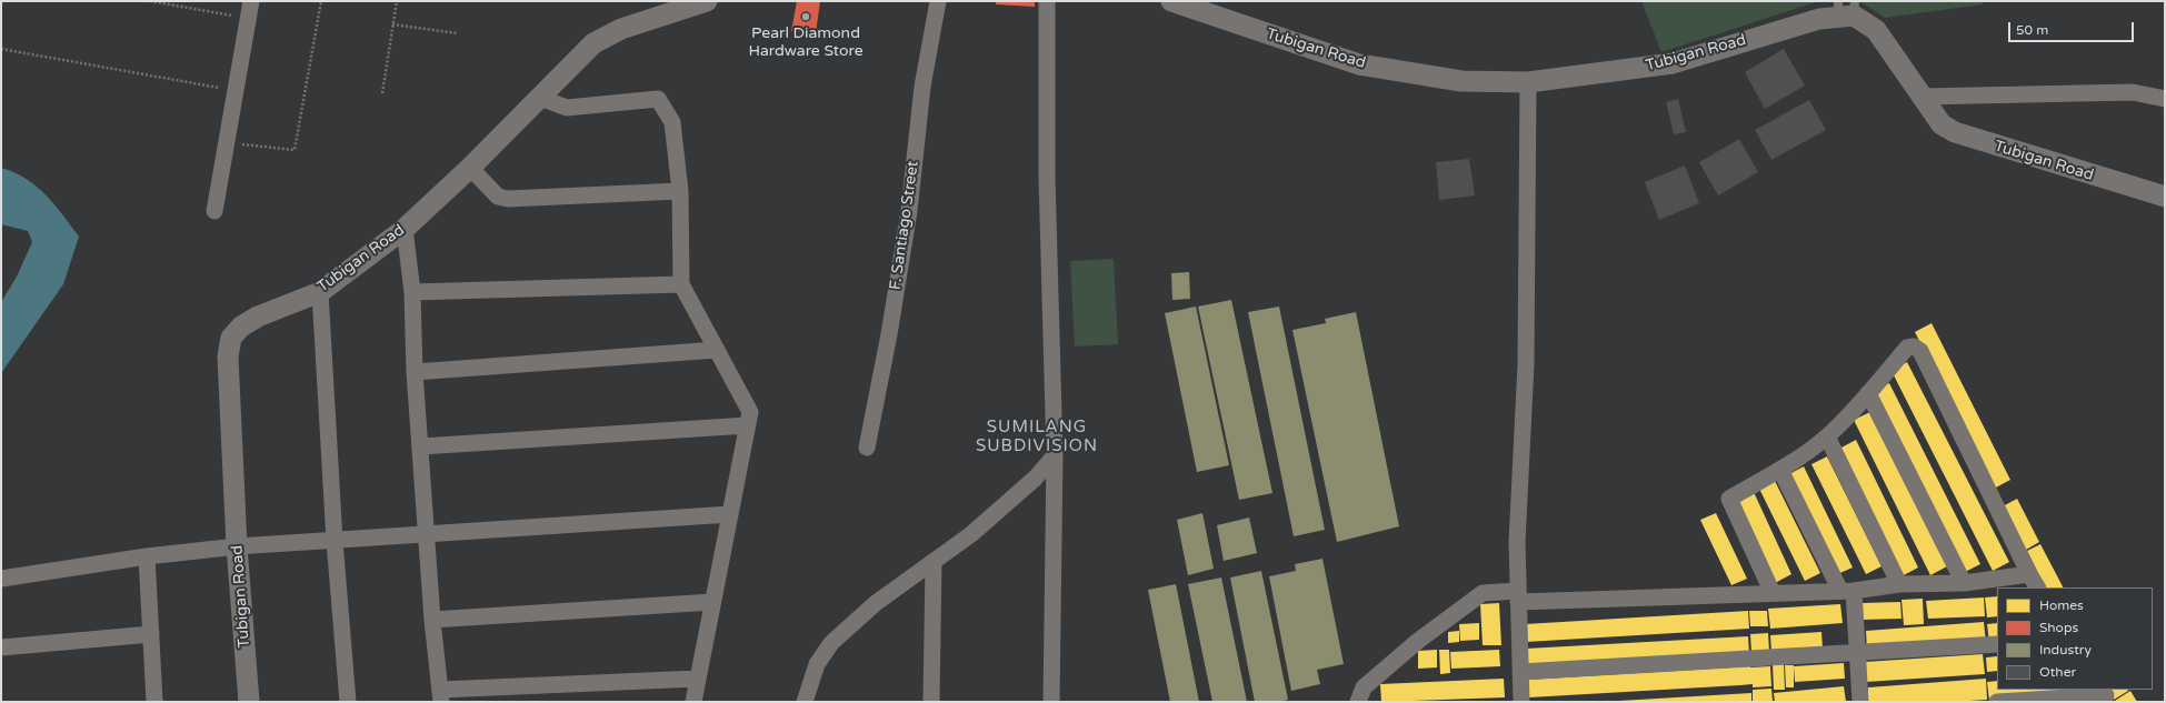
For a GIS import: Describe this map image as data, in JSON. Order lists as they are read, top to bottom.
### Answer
{
  "streets": {
    "street": ["Tubigan Road", "F. Santiago Street"]
  },
  "districts": ["SUMILANG SUBDIVISION"],
  "places": ["Pearl Diamond Hardware Store"],
  "legend": [
    "Homes",
    "Shops",
    "Industry",
    "Other"
  ],
  "scale_bar": "50 m"
}
